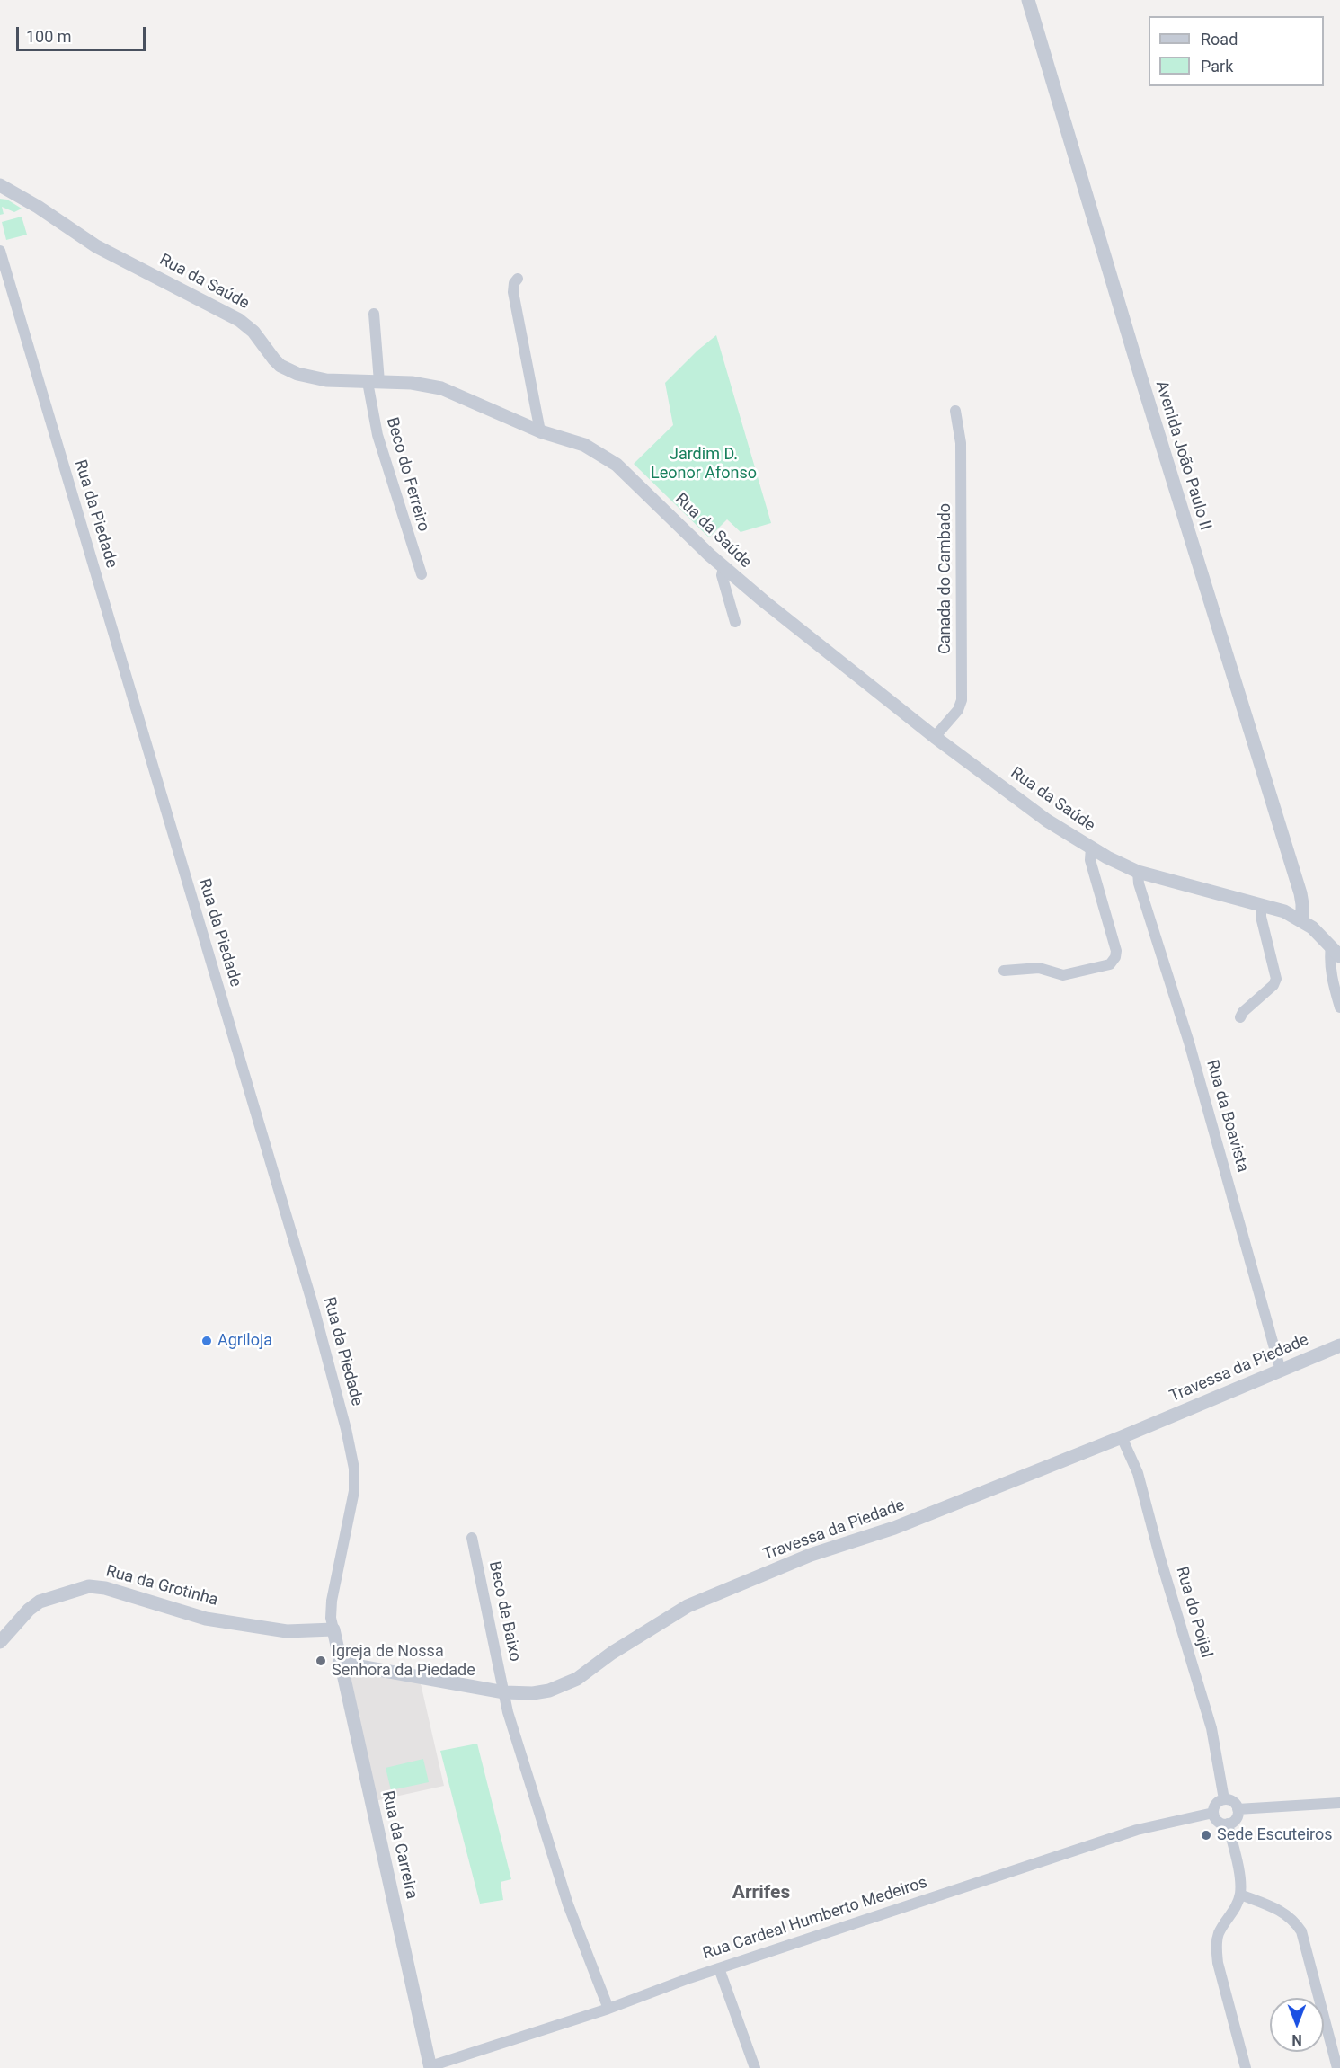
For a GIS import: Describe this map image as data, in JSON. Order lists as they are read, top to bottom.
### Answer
{
  "streets": {
    "street": [
      "Rua da Saúde",
      "Avenida João Paulo II",
      "Beco do Ferreiro",
      "Rua da Piedade",
      "Canada do Cambado",
      "Rua da Boavista",
      "Travessa da Piedade",
      "Rua da Grotinha",
      "Beco de Baixo",
      "Rua do Poijal",
      "Rua da Carreira",
      "Rua Cardeal Humberto Medeiros"
    ]
  },
  "crossings": [
    ["Rua da Saúde", "Avenida João Paulo II"],
    ["Rua da Saúde", "Beco do Ferreiro"],
    ["Rua da Saúde", "Canada do Cambado"],
    ["Rua da Saúde", "Rua da Boavista"],
    ["Rua da Piedade", "Rua da Grotinha"],
    ["Rua da Piedade", "Rua da Carreira"],
    ["Rua da Boavista", "Travessa da Piedade"],
    ["Travessa da Piedade", "Beco de Baixo"],
    ["Travessa da Piedade", "Rua do Poijal"],
    ["Travessa da Piedade", "Rua da Carreira"],
    ["Rua da Grotinha", "Rua da Carreira"],
    ["Beco de Baixo", "Rua Cardeal Humberto Medeiros"],
    ["Rua do Poijal", "Rua Cardeal Humberto Medeiros"],
    ["Rua da Carreira", "Rua Cardeal Humberto Medeiros"]
  ],
  "districts": ["Arrifes"],
  "parks": ["Jardim D. Leonor Afonso"],
  "places": ["Agriloja", "Igreja de Nossa Senhora da Piedade", "Sede Escuteiros"],
  "legend": ["Road", "Park"],
  "scale_bar": "100 m",
  "north": "bottom"
}
